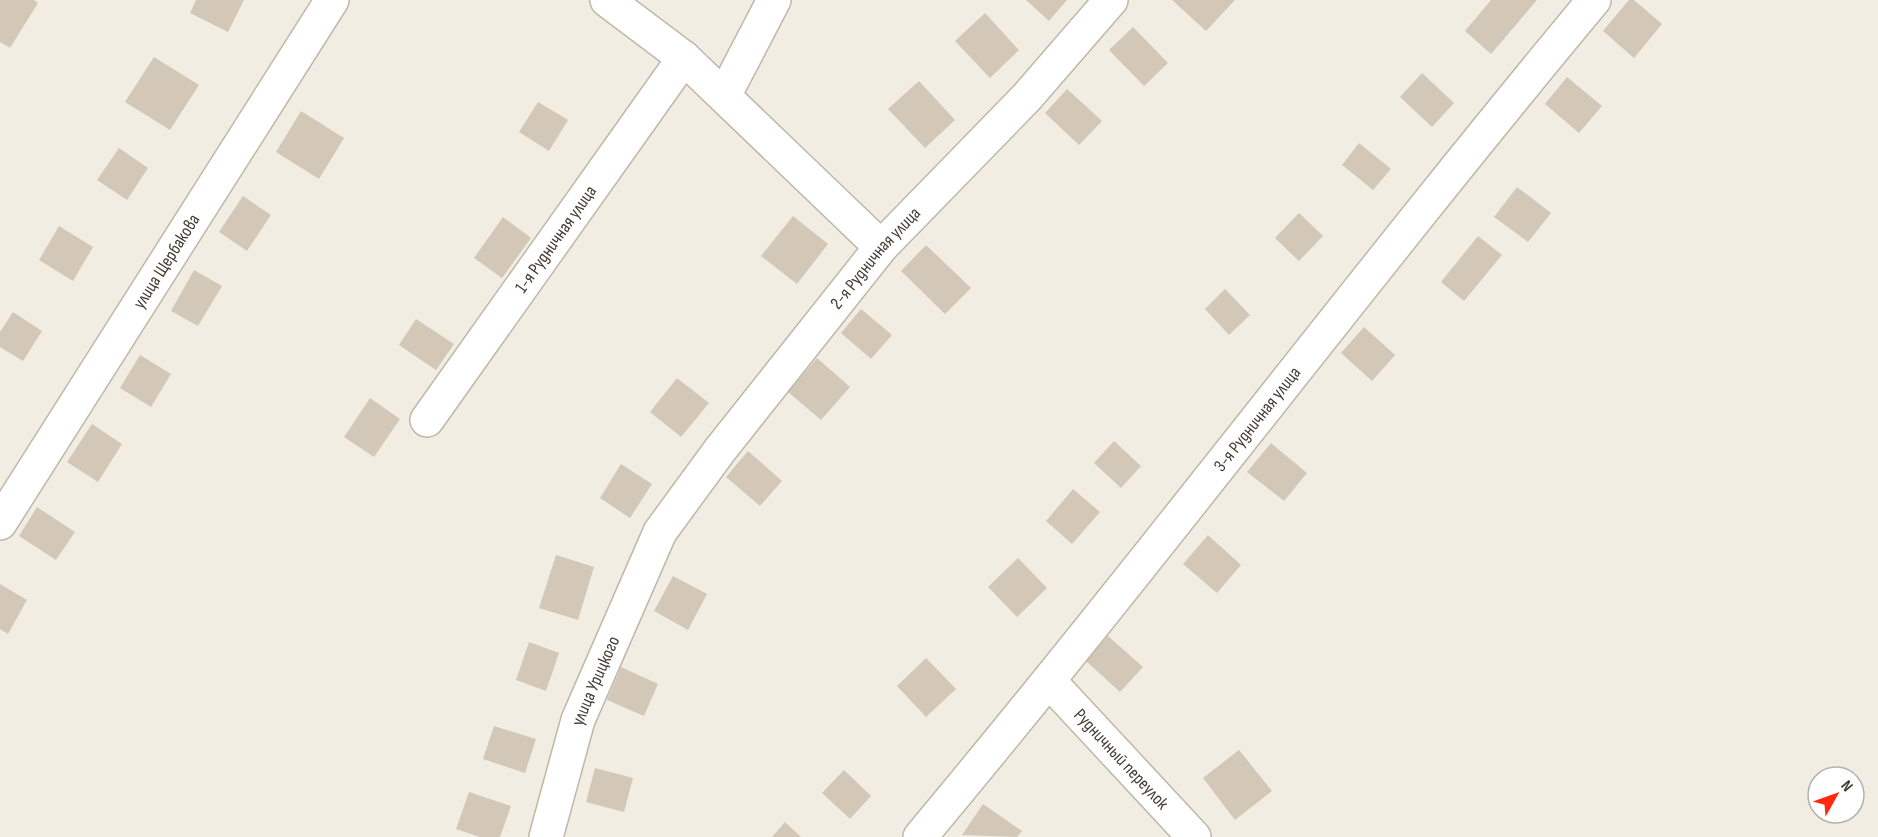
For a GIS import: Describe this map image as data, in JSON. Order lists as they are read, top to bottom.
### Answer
{
  "streets": {
    "street": [
      "1-я Рудничная улица",
      "2-я Рудничная улица",
      "улица Щербакова",
      "3-я Рудничная улица",
      "улица Урицкого",
      "Рудничный переулок"
    ]
  },
  "crossings": [
    ["2-я Рудничная улица", "улица Урицкого"],
    ["3-я Рудничная улица", "Рудничный переулок"]
  ],
  "north": "top right"
}
